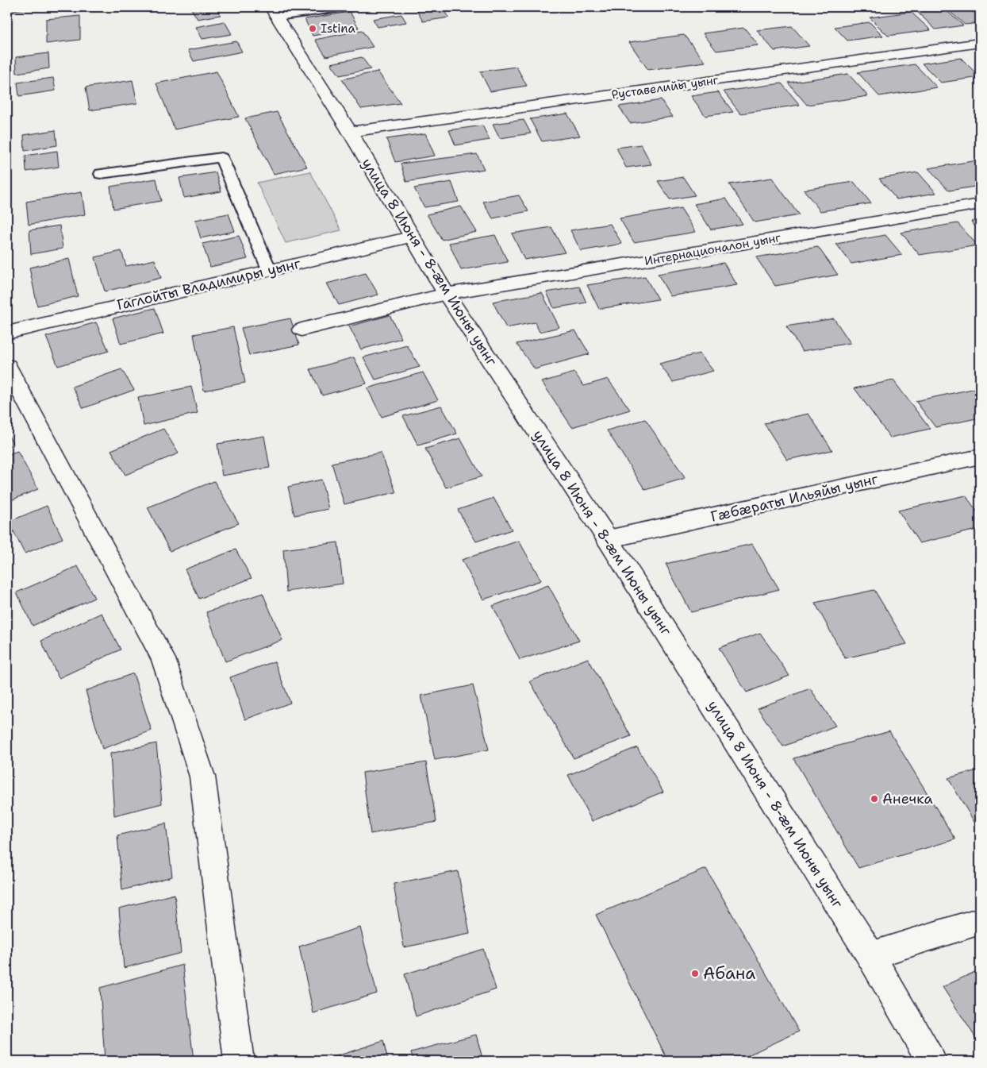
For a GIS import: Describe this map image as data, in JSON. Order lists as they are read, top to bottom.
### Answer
{
  "streets": {
    "main road": [
      "Руставелийы уынг",
      "Интернационалон уынг",
      "улица 8 Июня - 8-ӕм Июны уынг",
      "Гаглойты Владимиры уынг",
      "Гæбæраты Ильяйы уынг"
    ]
  },
  "crossings": [
    ["Руставелийы уынг", "улица 8 Июня - 8-ӕм Июны уынг"],
    ["Интернационалон уынг", "улица 8 Июня - 8-ӕм Июны уынг"],
    ["улица 8 Июня - 8-ӕм Июны уынг", "Гаглойты Владимиры уынг"],
    ["улица 8 Июня - 8-ӕм Июны уынг", "Гæбæраты Ильяйы уынг"]
  ],
  "places": ["Istina", "Анечка", "Абана"]
}
